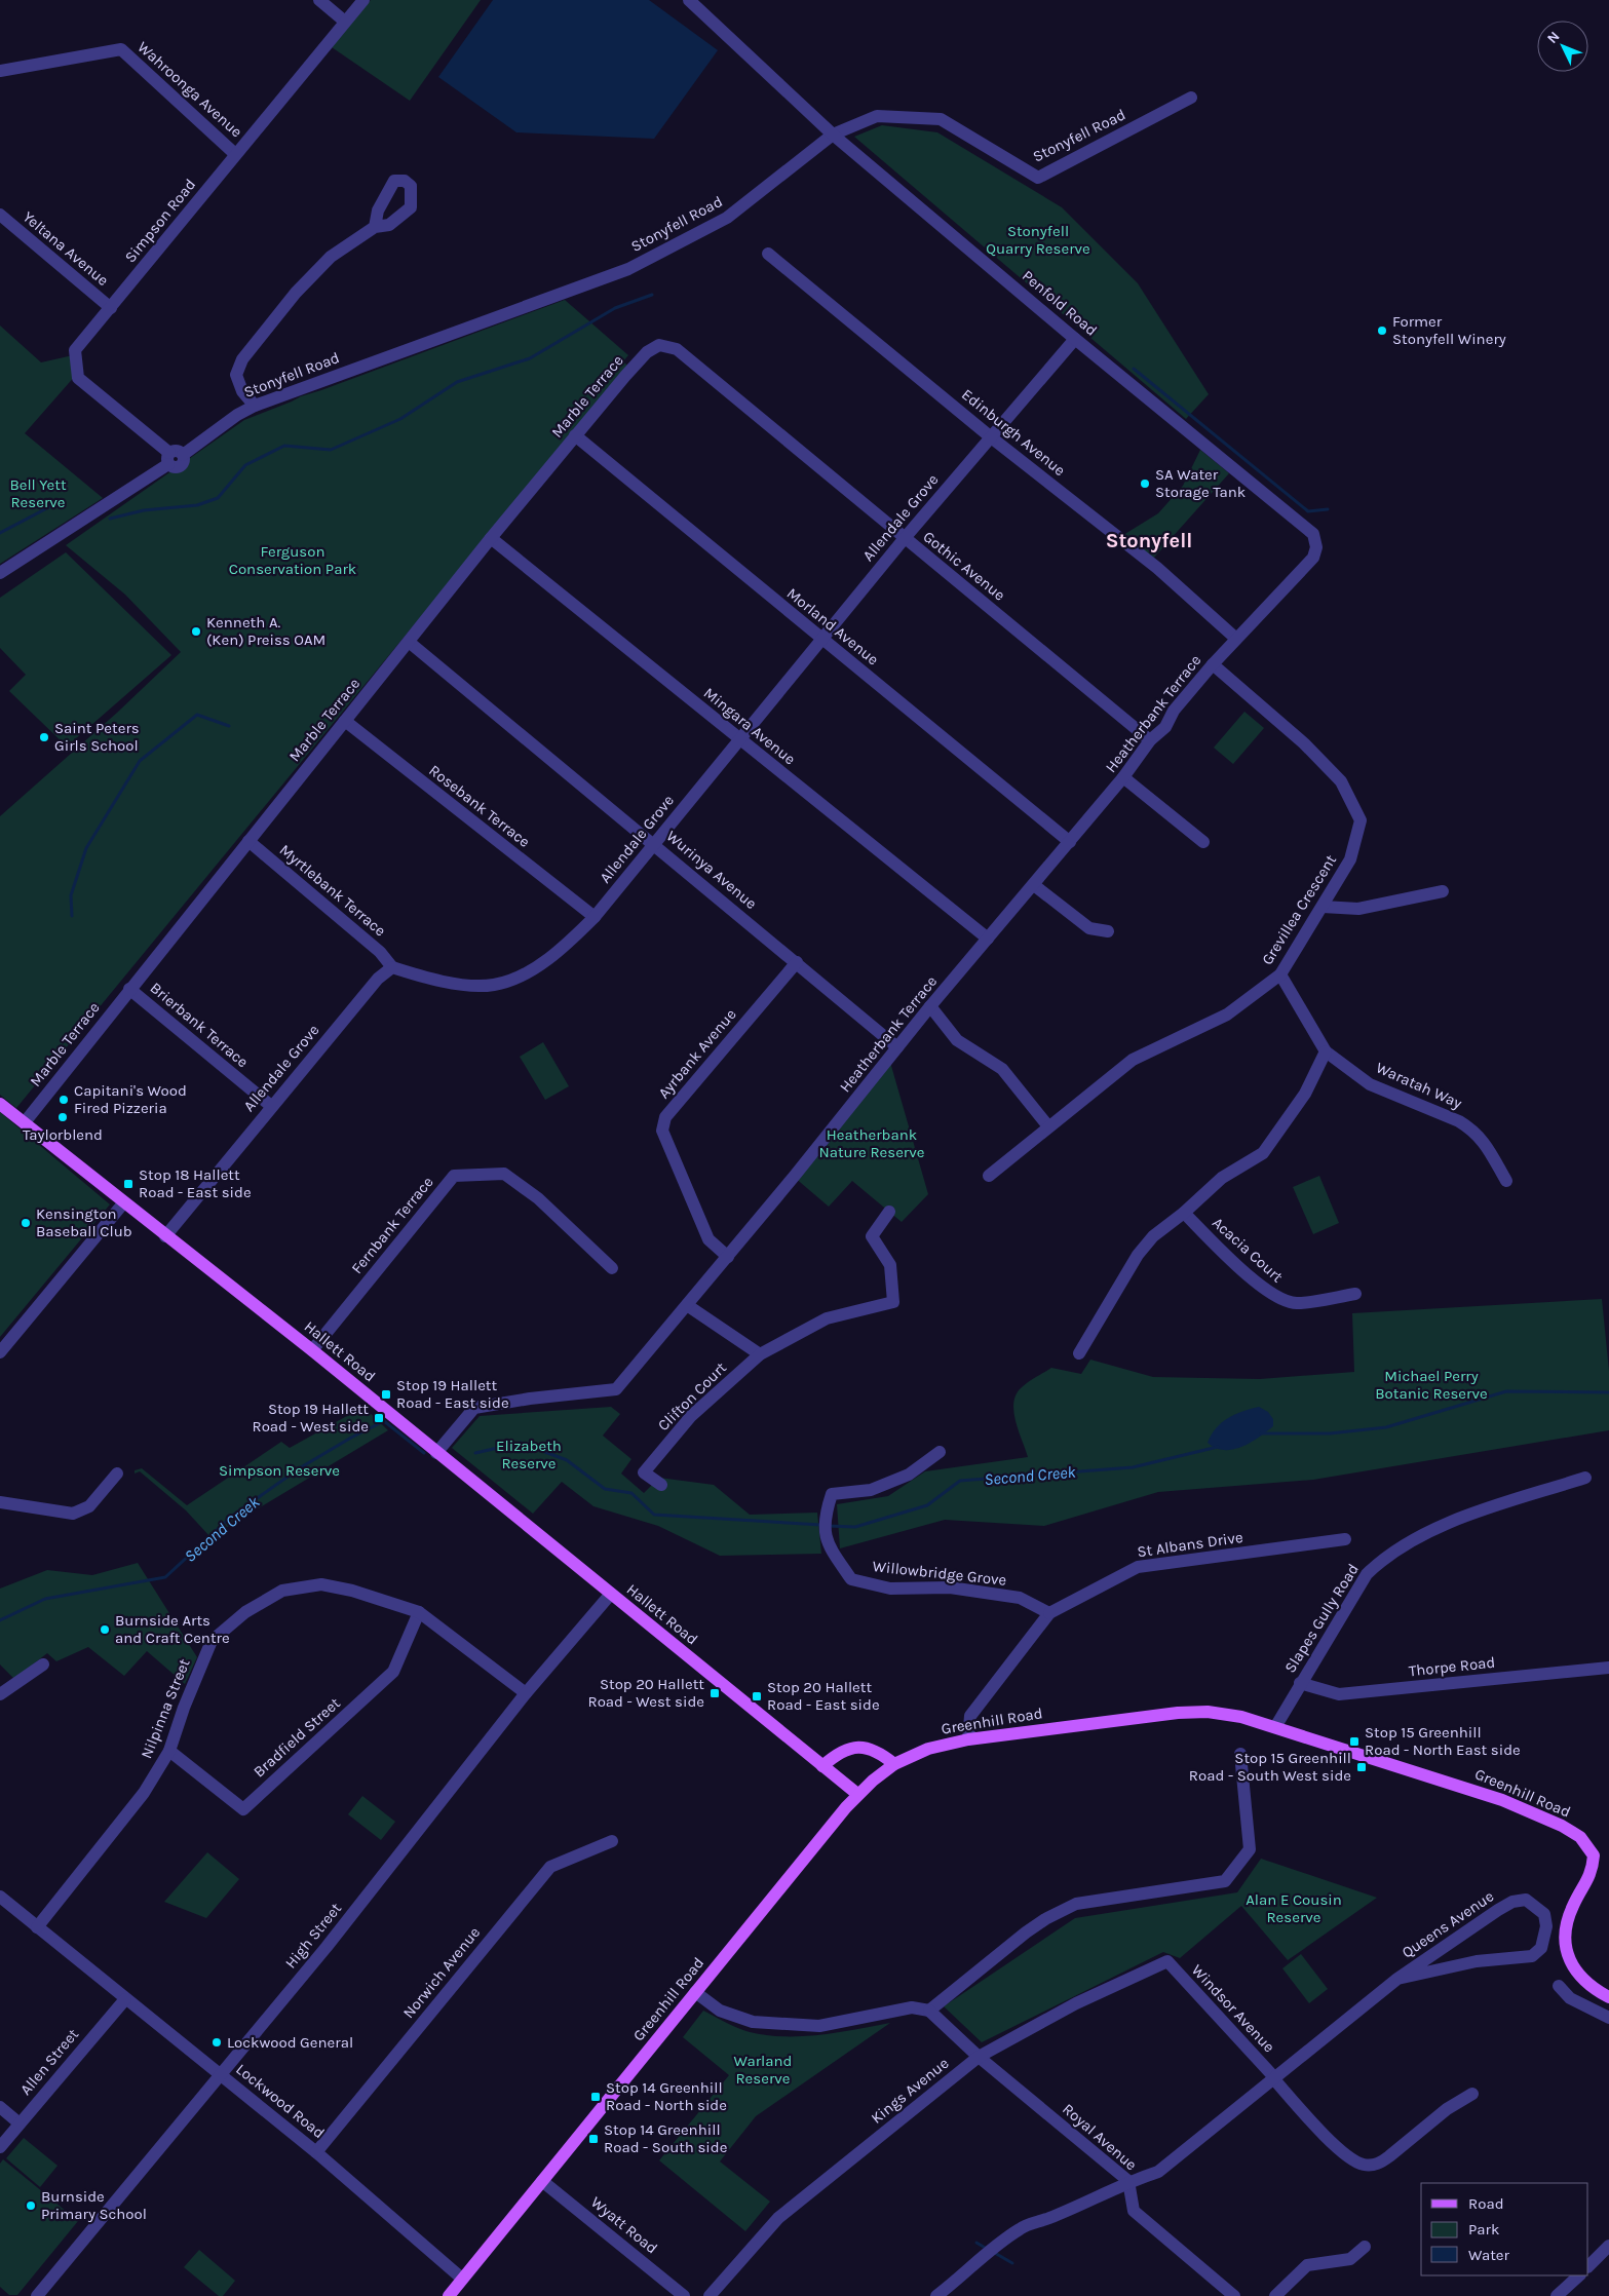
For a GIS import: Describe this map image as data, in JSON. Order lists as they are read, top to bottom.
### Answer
{
  "streets": {
    "main road": ["Hallett Road", "Greenhill Road"],
    "street": [
      "Wahroonga Avenue",
      "Stonyfell Road",
      "Simpson Road",
      "Yeltana Avenue",
      "Penfold Road",
      "Marble Terrace",
      "Edinburgh Avenue",
      "Allendale Grove",
      "Gothic Avenue",
      "Morland Avenue",
      "Heatherbank Terrace",
      "Mingara Avenue",
      "Rosebank Terrace",
      "Wurinya Avenue",
      "Myrtlebank Terrace",
      "Grevillea Crescent",
      "Brierbank Terrace",
      "Ayrbank Avenue",
      "Waratah Way",
      "Fernbank Terrace",
      "Acacia Court",
      "Clifton Court",
      "St Albans Drive",
      "Willowbridge Grove",
      "Slapes Gully Road",
      "Thorpe Road",
      "Nilpinna Street",
      "Bradfield Street",
      "Queens Avenue",
      "High Street",
      "Norwich Avenue",
      "Windsor Avenue",
      "Allen Street",
      "Kings Avenue",
      "Lockwood Road",
      "Royal Avenue",
      "Wyatt Road"
    ]
  },
  "crossings": [
    ["Wahroonga Avenue", "Simpson Road"],
    ["Stonyfell Road", "Simpson Road"],
    ["Stonyfell Road", "Penfold Road"],
    ["Simpson Road", "Yeltana Avenue"],
    ["Penfold Road", "Allendale Grove"],
    ["Penfold Road", "Heatherbank Terrace"],
    ["Marble Terrace", "Gothic Avenue"],
    ["Marble Terrace", "Morland Avenue"],
    ["Marble Terrace", "Mingara Avenue"],
    ["Marble Terrace", "Rosebank Terrace"],
    ["Marble Terrace", "Wurinya Avenue"],
    ["Marble Terrace", "Myrtlebank Terrace"],
    ["Marble Terrace", "Brierbank Terrace"],
    ["Marble Terrace", "Hallett Road"],
    ["Edinburgh Avenue", "Allendale Grove"],
    ["Edinburgh Avenue", "Heatherbank Terrace"],
    ["Allendale Grove", "Gothic Avenue"],
    ["Allendale Grove", "Morland Avenue"],
    ["Allendale Grove", "Mingara Avenue"],
    ["Allendale Grove", "Rosebank Terrace"],
    ["Allendale Grove", "Wurinya Avenue"],
    ["Allendale Grove", "Myrtlebank Terrace"],
    ["Allendale Grove", "Brierbank Terrace"],
    ["Allendale Grove", "Hallett Road"],
    ["Gothic Avenue", "Heatherbank Terrace"],
    ["Morland Avenue", "Heatherbank Terrace"],
    ["Heatherbank Terrace", "Mingara Avenue"],
    ["Heatherbank Terrace", "Wurinya Avenue"],
    ["Heatherbank Terrace", "Grevillea Crescent"],
    ["Heatherbank Terrace", "Ayrbank Avenue"],
    ["Heatherbank Terrace", "Hallett Road"],
    ["Wurinya Avenue", "Ayrbank Avenue"],
    ["Grevillea Crescent", "Waratah Way"],
    ["Fernbank Terrace", "Hallett Road"],
    ["Hallett Road", "Greenhill Road"],
    ["Hallett Road", "High Street"],
    ["St Albans Drive", "Willowbridge Grove"],
    ["Slapes Gully Road", "Thorpe Road"],
    ["Slapes Gully Road", "Greenhill Road"],
    ["Nilpinna Street", "Bradfield Street"],
    ["Nilpinna Street", "High Street"],
    ["Nilpinna Street", "Lockwood Road"],
    ["Greenhill Road", "Lockwood Road"],
    ["Greenhill Road", "Wyatt Road"],
    ["Queens Avenue", "Windsor Avenue"],
    ["Queens Avenue", "Royal Avenue"],
    ["High Street", "Lockwood Road"],
    ["Norwich Avenue", "Lockwood Road"],
    ["Windsor Avenue", "Kings Avenue"],
    ["Allen Street", "Lockwood Road"],
    ["Kings Avenue", "Royal Avenue"]
  ],
  "districts": ["Stonyfell"],
  "water": ["Second Creek"],
  "parks": [
    "Stonyfell Quarry Reserve",
    "Bell Yett Reserve",
    "Ferguson Conservation Park",
    "Heatherbank Nature Reserve",
    "Michael Perry Botanic Reserve",
    "Elizabeth Reserve",
    "Simpson Reserve",
    "Alan E Cousin Reserve",
    "Warland Reserve"
  ],
  "places": {
    "other": [
      "Former Stonyfell Winery",
      "SA Water Storage Tank",
      "Kenneth A. (Ken) Preiss OAM",
      "Saint Peters Girls School",
      "Capitani's Wood Fired Pizzeria",
      "Taylorblend",
      "Kensington Baseball Club",
      "Burnside Arts and Craft Centre",
      "Lockwood General",
      "Burnside Primary School"
    ],
    "transit": [
      "Stop 18 Hallett Road - East side",
      "Stop 19 Hallett Road - East side",
      "Stop 19 Hallett Road - West side",
      "Stop 20 Hallett Road - West side",
      "Stop 20 Hallett Road - East side",
      "Stop 15 Greenhill Road - North East side",
      "Stop 15 Greenhill Road - South West side",
      "Stop 14 Greenhill Road - North side",
      "Stop 14 Greenhill Road - South side"
    ]
  },
  "legend": ["Road", "Park", "Water"],
  "north": "top left"
}
